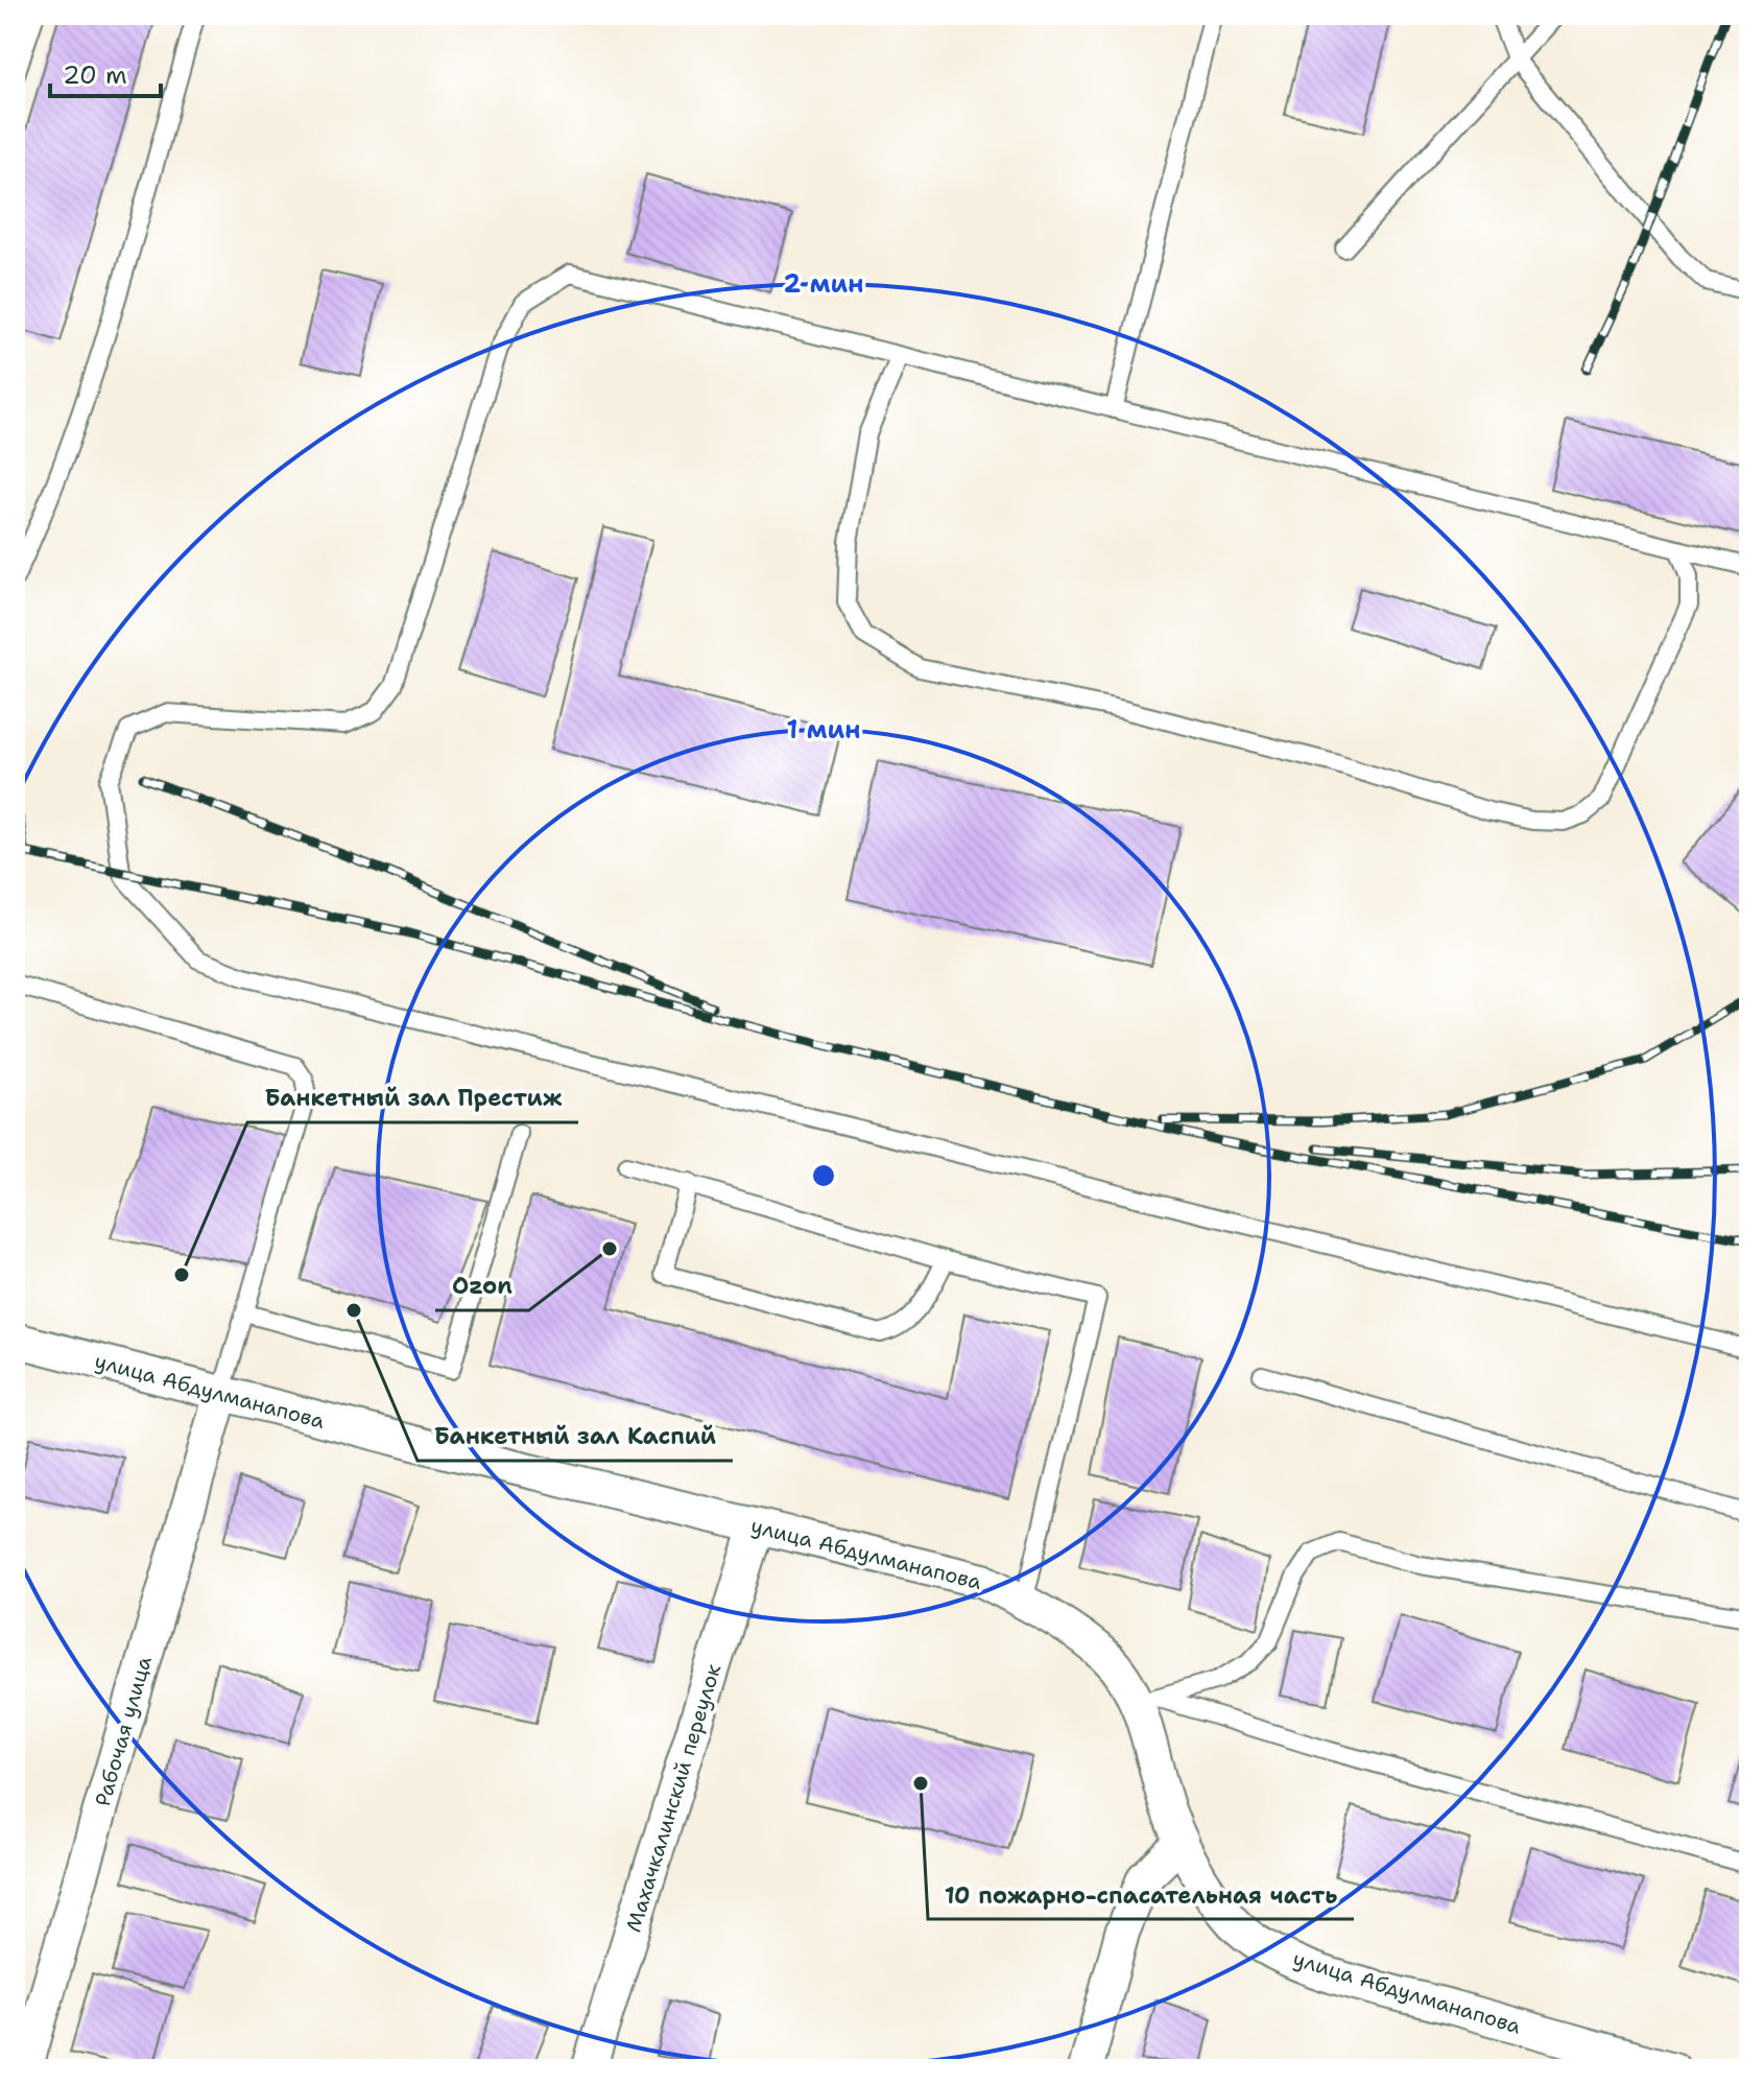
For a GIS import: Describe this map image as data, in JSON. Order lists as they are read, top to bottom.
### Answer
{
  "streets": {
    "street": ["улица Абдулманапова", "Рабочая улица", "Махачкалинский переулок"]
  },
  "crossings": [
    ["улица Абдулманапова", "Рабочая улица"],
    ["улица Абдулманапова", "Махачкалинский переулок"]
  ],
  "places": [
    "Ozon",
    "Банкетный зал Престиж",
    "Банкетный зал Каспий",
    "10 пожарно-спасательная часть"
  ],
  "scale_bar": "20 m",
  "rings": ["2 мин", "1 мин"]
}
